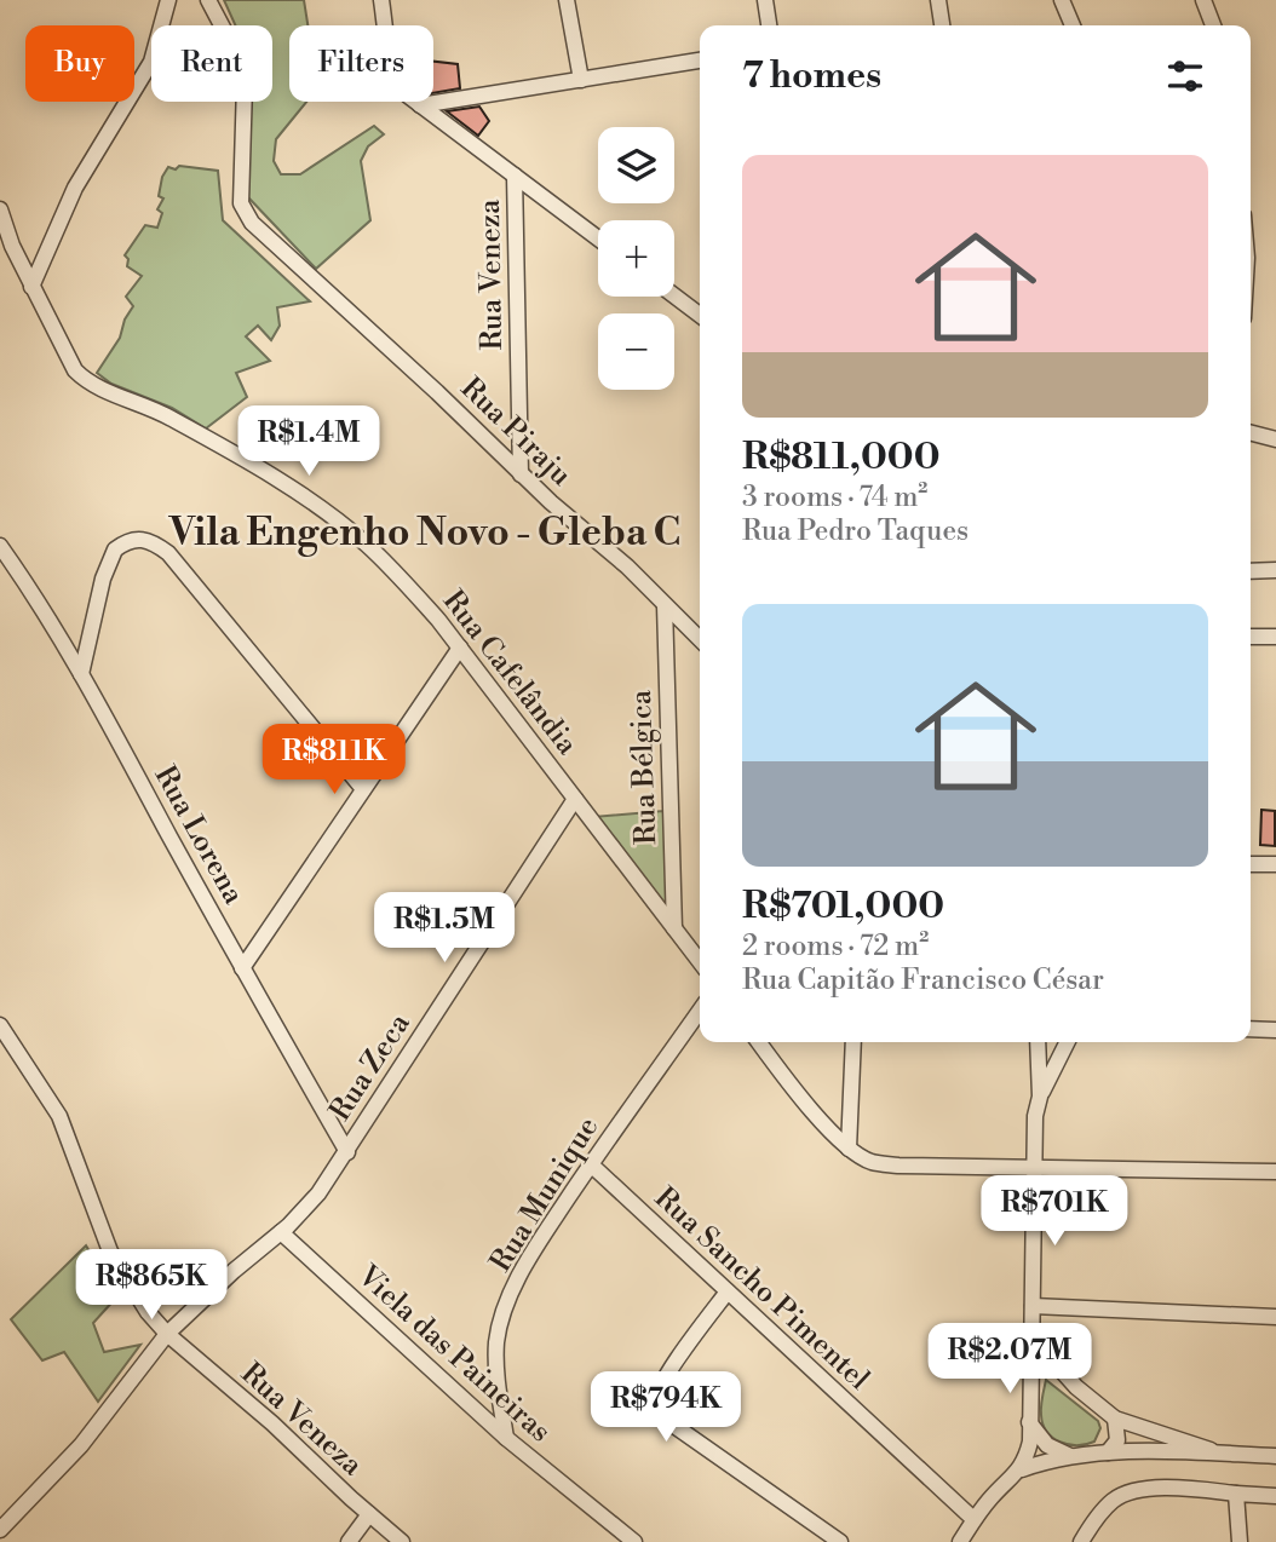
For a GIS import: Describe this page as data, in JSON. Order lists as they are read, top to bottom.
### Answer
{
  "streets": {
    "street": [
      "Rua Veneza",
      "Rua Piraju",
      "Rua Cafelândia",
      "Rua Bélgica",
      "Rua Lorena",
      "Rua Zeca",
      "Rua Munique",
      "Rua Sancho Pimentel",
      "Viela das Paineiras"
    ]
  },
  "crossings": [
    ["Rua Veneza", "Rua Piraju"],
    ["Rua Veneza", "Rua Zeca"],
    ["Rua Piraju", "Rua Bélgica"],
    ["Rua Cafelândia", "Rua Bélgica"],
    ["Rua Cafelândia", "Rua Zeca"],
    ["Rua Lorena", "Rua Zeca"],
    ["Rua Zeca", "Viela das Paineiras"],
    ["Rua Munique", "Rua Sancho Pimentel"],
    ["Rua Munique", "Viela das Paineiras"]
  ],
  "districts": ["Vila Engenho Novo - Gleba C"],
  "page": {
    "chip": ["Buy", "Rent", "Filters"],
    "heading": "7 homes",
    "map_buttons": ["+", "−"],
    "list": [
      {
        "name": "R$811,000",
        "note": "3 rooms · 74 m² · Rua Pedro Taques"
      },
      {
        "name": "R$701,000",
        "note": "2 rooms · 72 m² · Rua Capitão Francisco César"
      }
    ],
    "price": [
      "R$1.4M",
      "R$811K",
      "R$1.5M",
      "R$701K",
      "R$865K",
      "R$2.07M",
      "R$794K"
    ]
  }
}
